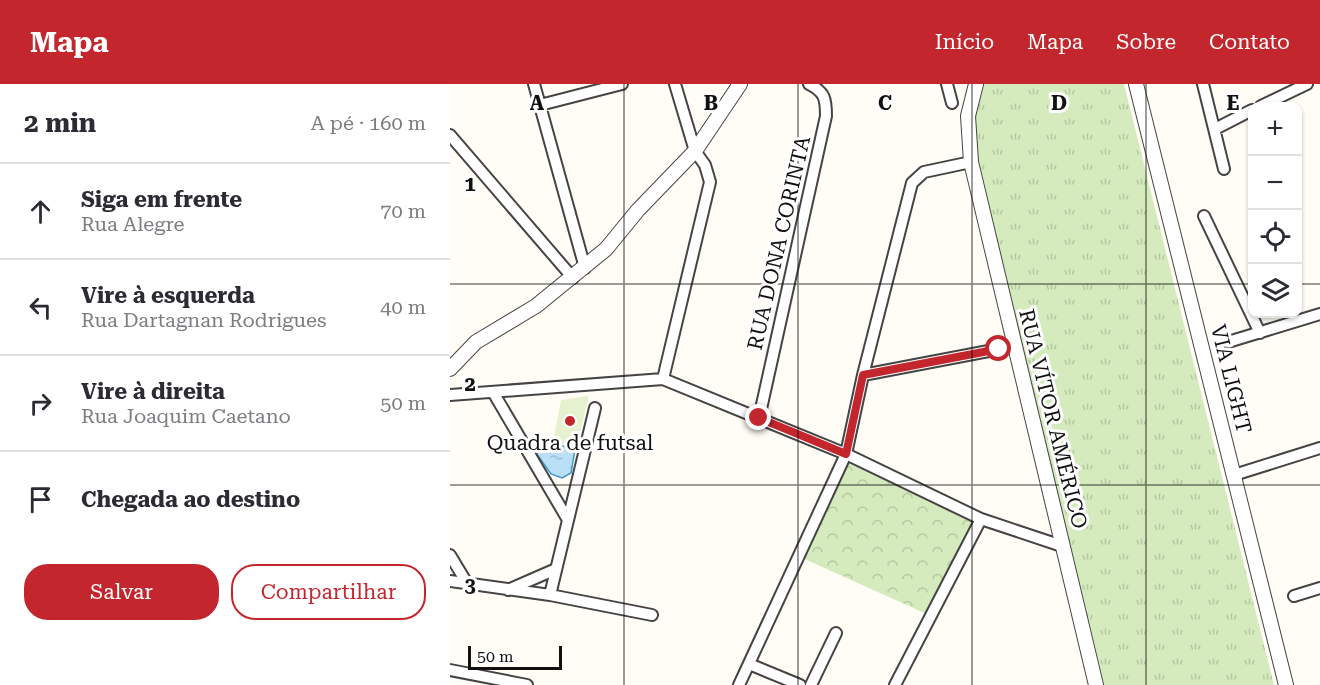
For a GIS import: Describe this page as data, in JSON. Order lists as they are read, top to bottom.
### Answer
{
  "streets": {
    "street": ["RUA DONA CORINTA", "VIA LIGHT", "RUA VÍTOR AMÉRICO"]
  },
  "places": ["Quadra de futsal"],
  "scale_bar": "50 m",
  "page": {
    "header": "Mapa",
    "nav": [
      "Início",
      "Mapa",
      "Sobre",
      "Contato"
    ],
    "heading": ["2 min", "A pé · 160 m"],
    "map_buttons": ["+", "−"],
    "list": [
      ["Siga em frente", "Rua Alegre", "70 m"],
      ["Vire à esquerda", "Rua Dartagnan Rodrigues", "40 m"],
      ["Vire à direita", "Rua Joaquim Caetano", "50 m"],
      "Chegada ao destino"
    ],
    "buttons": ["Salvar", "Compartilhar"],
    "scale": "50 m"
  },
  "grid": {
    "columns": [
      "A",
      "B",
      "C",
      "D",
      "E"
    ],
    "rows": ["1", "2", "3"]
  }
}
